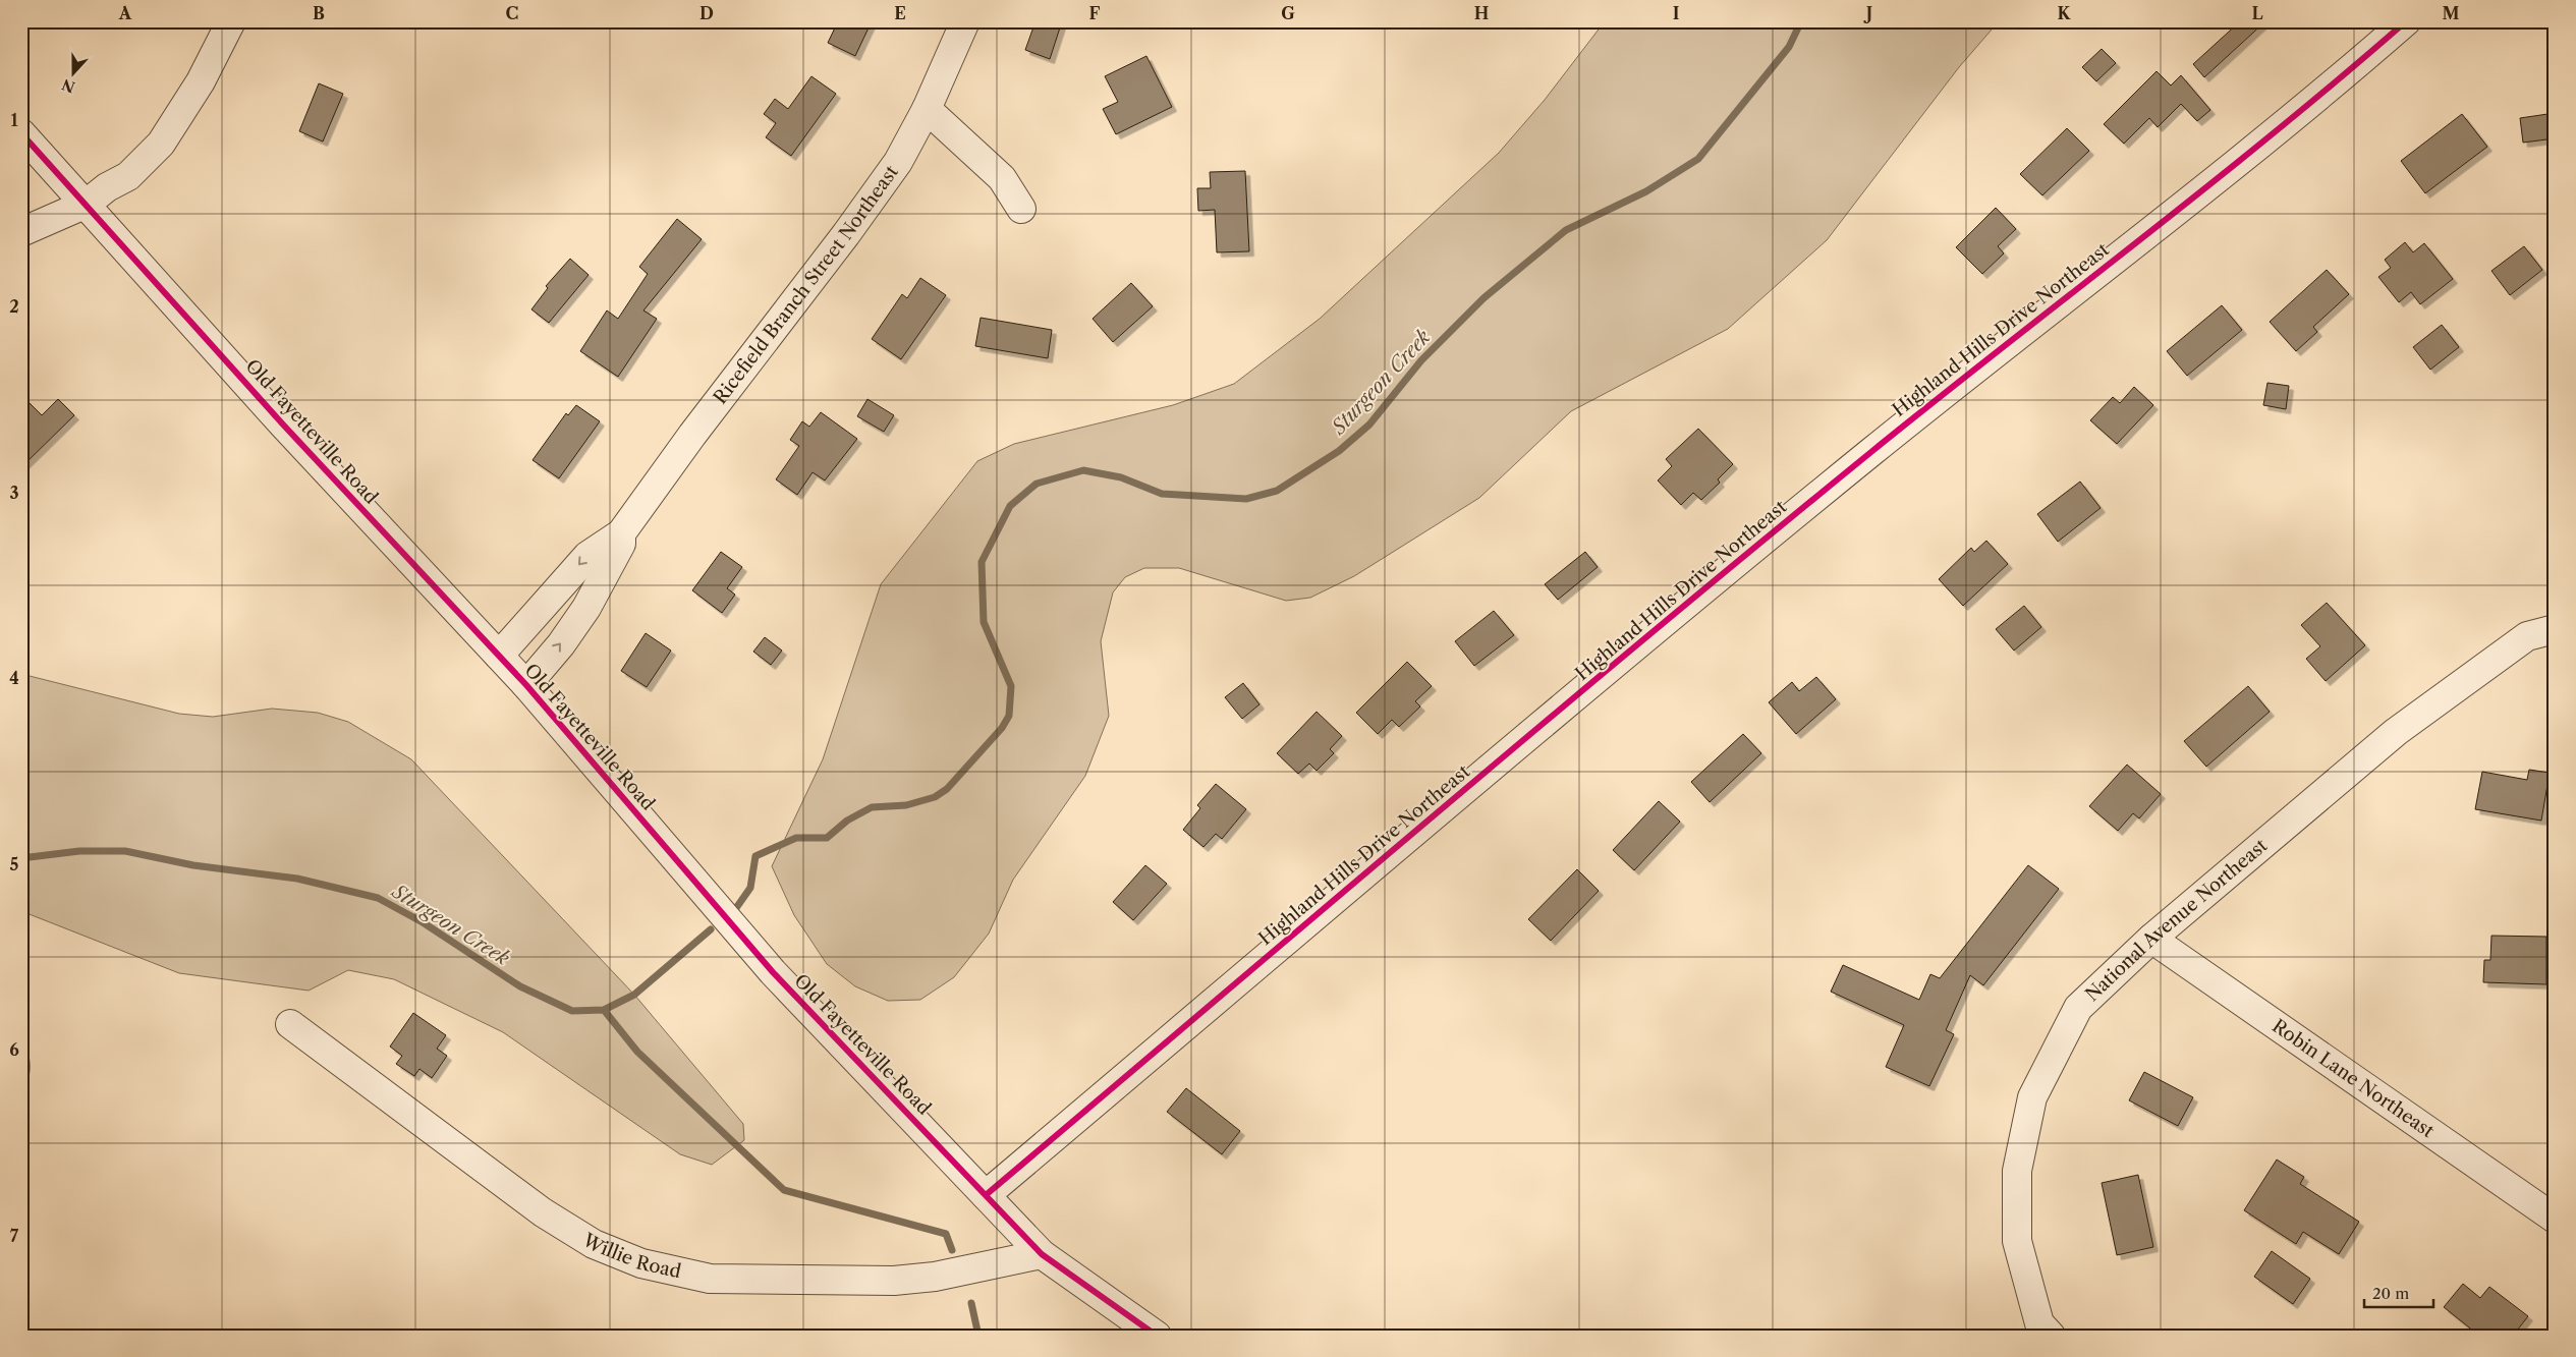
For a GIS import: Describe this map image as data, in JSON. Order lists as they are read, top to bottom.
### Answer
{
  "streets": {
    "street": [
      "Ricefield Branch Street Northeast",
      "Highland Hills Drive Northeast",
      "Old Fayetteville Road",
      "National Avenue Northeast",
      "Robin Lane Northeast",
      "Willie Road"
    ]
  },
  "crossings": [
    ["Ricefield Branch Street Northeast", "Old Fayetteville Road"],
    ["Highland Hills Drive Northeast", "Old Fayetteville Road"],
    ["Old Fayetteville Road", "Willie Road"],
    ["National Avenue Northeast", "Robin Lane Northeast"]
  ],
  "water": ["Sturgeon Creek"],
  "scale_bar": "20 m",
  "north": "bottom",
  "grid": {
    "columns": [
      "A",
      "B",
      "C",
      "D",
      "E",
      "F",
      "G",
      "H",
      "I",
      "J",
      "K",
      "L",
      "M"
    ],
    "rows": [
      "1",
      "2",
      "3",
      "4",
      "5",
      "6",
      "7"
    ]
  }
}
